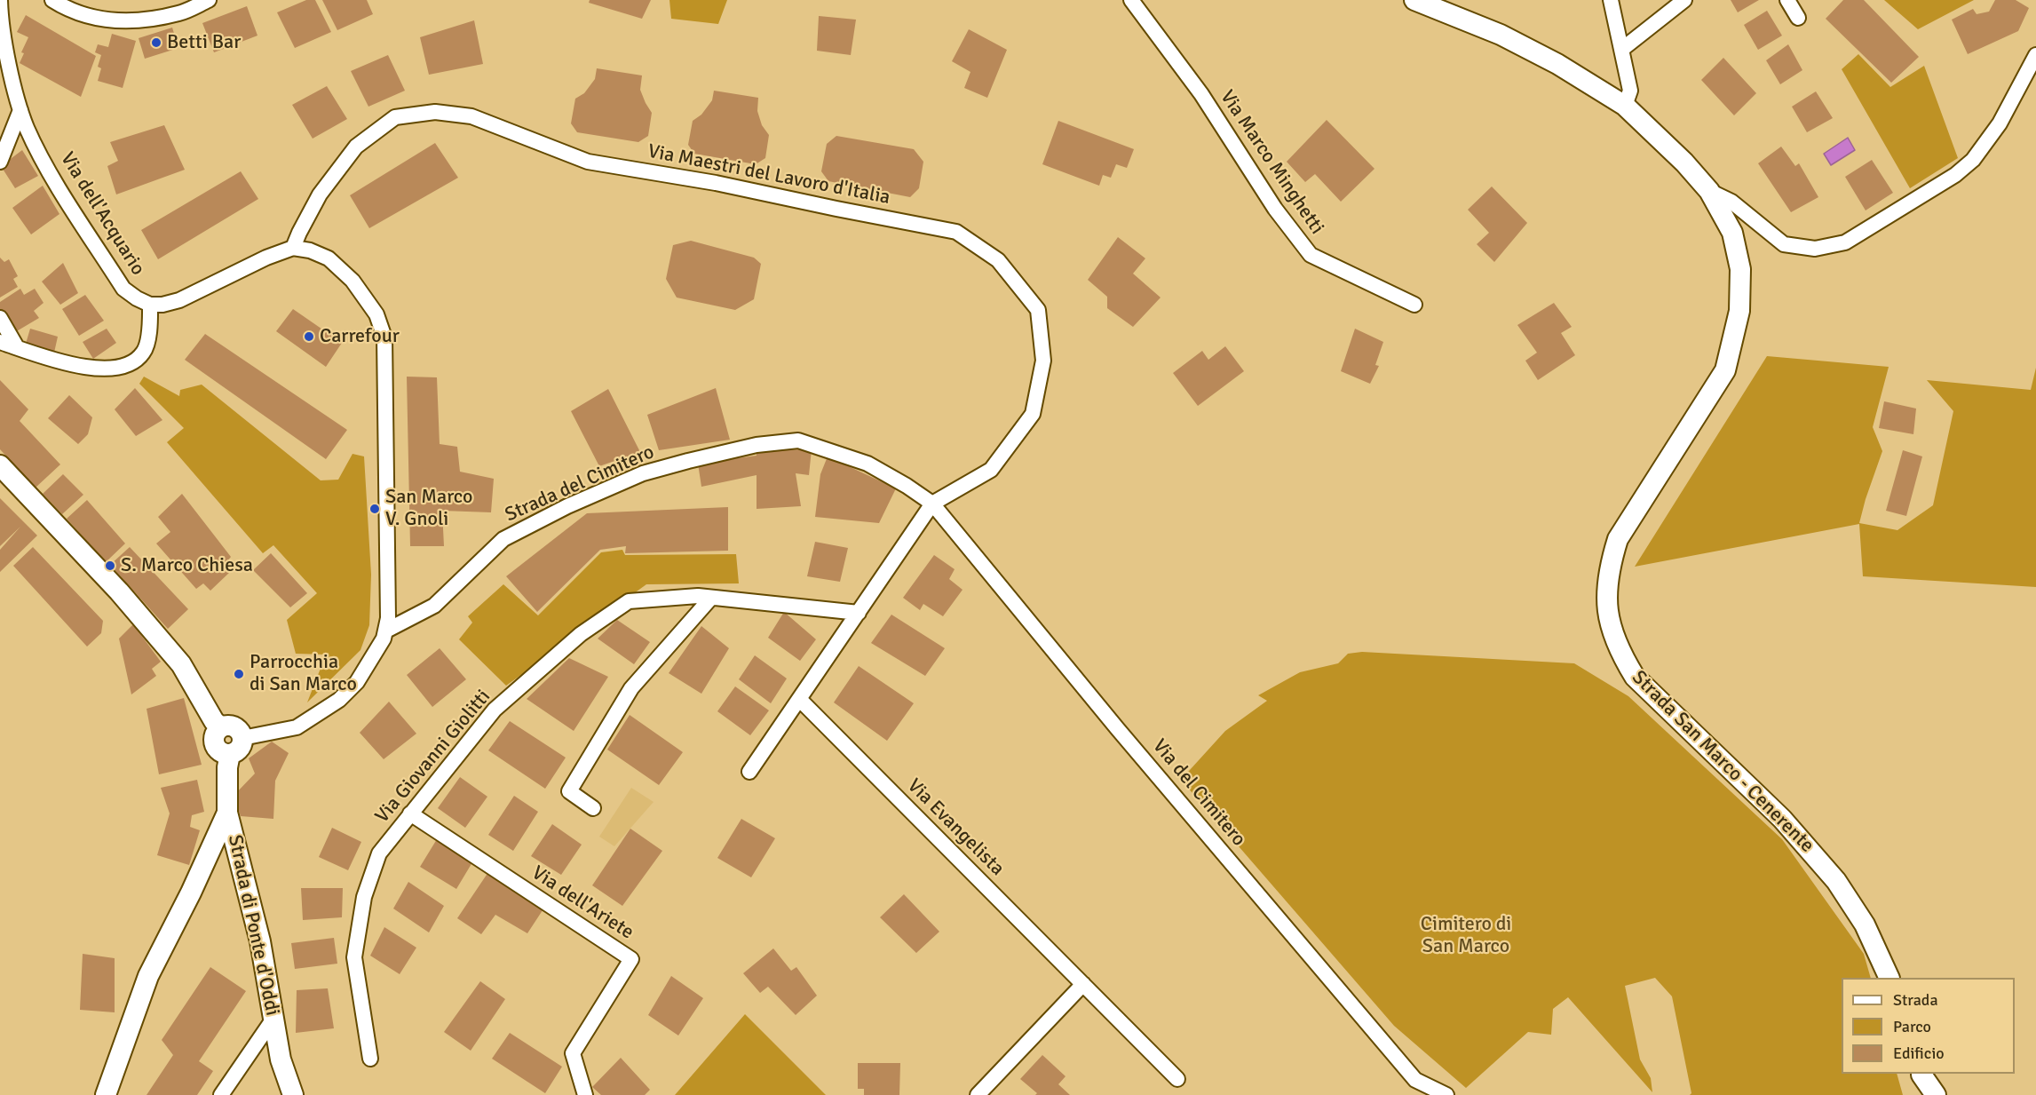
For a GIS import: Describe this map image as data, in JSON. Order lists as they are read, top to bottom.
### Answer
{
  "streets": {
    "main road": ["Strada San Marco - Cenerente", "Strada di Ponte d'Oddi"],
    "street": [
      "Via Marco Minghetti",
      "Via Maestri del Lavoro d'Italia",
      "Via dell'Acquario",
      "Strada del Cimitero",
      "Via Giovanni Giolitti",
      "Via del Cimitero",
      "Via Evangelista",
      "Via dell'Ariete"
    ]
  },
  "crossings": [
    ["Via Maestri del Lavoro d'Italia", "Strada del Cimitero"],
    ["Via Maestri del Lavoro d'Italia", "Via del Cimitero"],
    ["Strada del Cimitero", "Via del Cimitero"],
    ["Via Giovanni Giolitti", "Via dell'Ariete"]
  ],
  "parks": ["Cimitero di San Marco"],
  "places": [
    "Betti Bar",
    "Carrefour",
    "San Marco V. Gnoli",
    "S. Marco Chiesa",
    "Parrocchia di San Marco"
  ],
  "legend": ["Strada", "Parco", "Edificio"]
}
